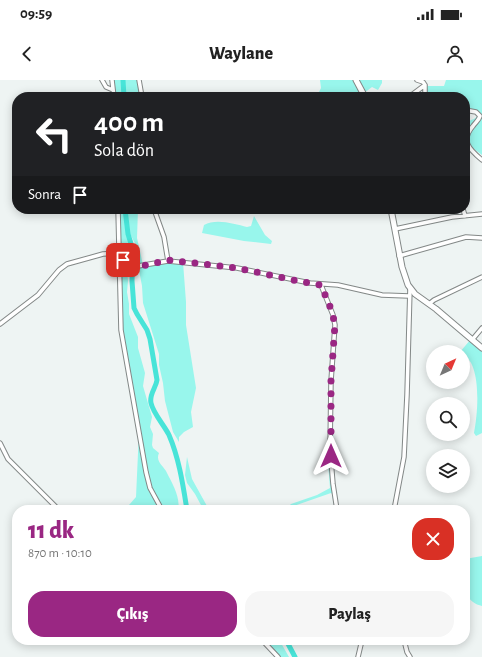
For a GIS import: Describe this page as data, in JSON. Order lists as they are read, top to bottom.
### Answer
{
  "north": "top right",
  "page": {
    "status": "09:59",
    "header": "Waylane",
    "turn": ["400 m", "Sola dön"],
    "then": "Sonra",
    "heading": ["11 dk", "870 m · 10:10"],
    "buttons": ["Çıkış", "Paylaş"]
  }
}
